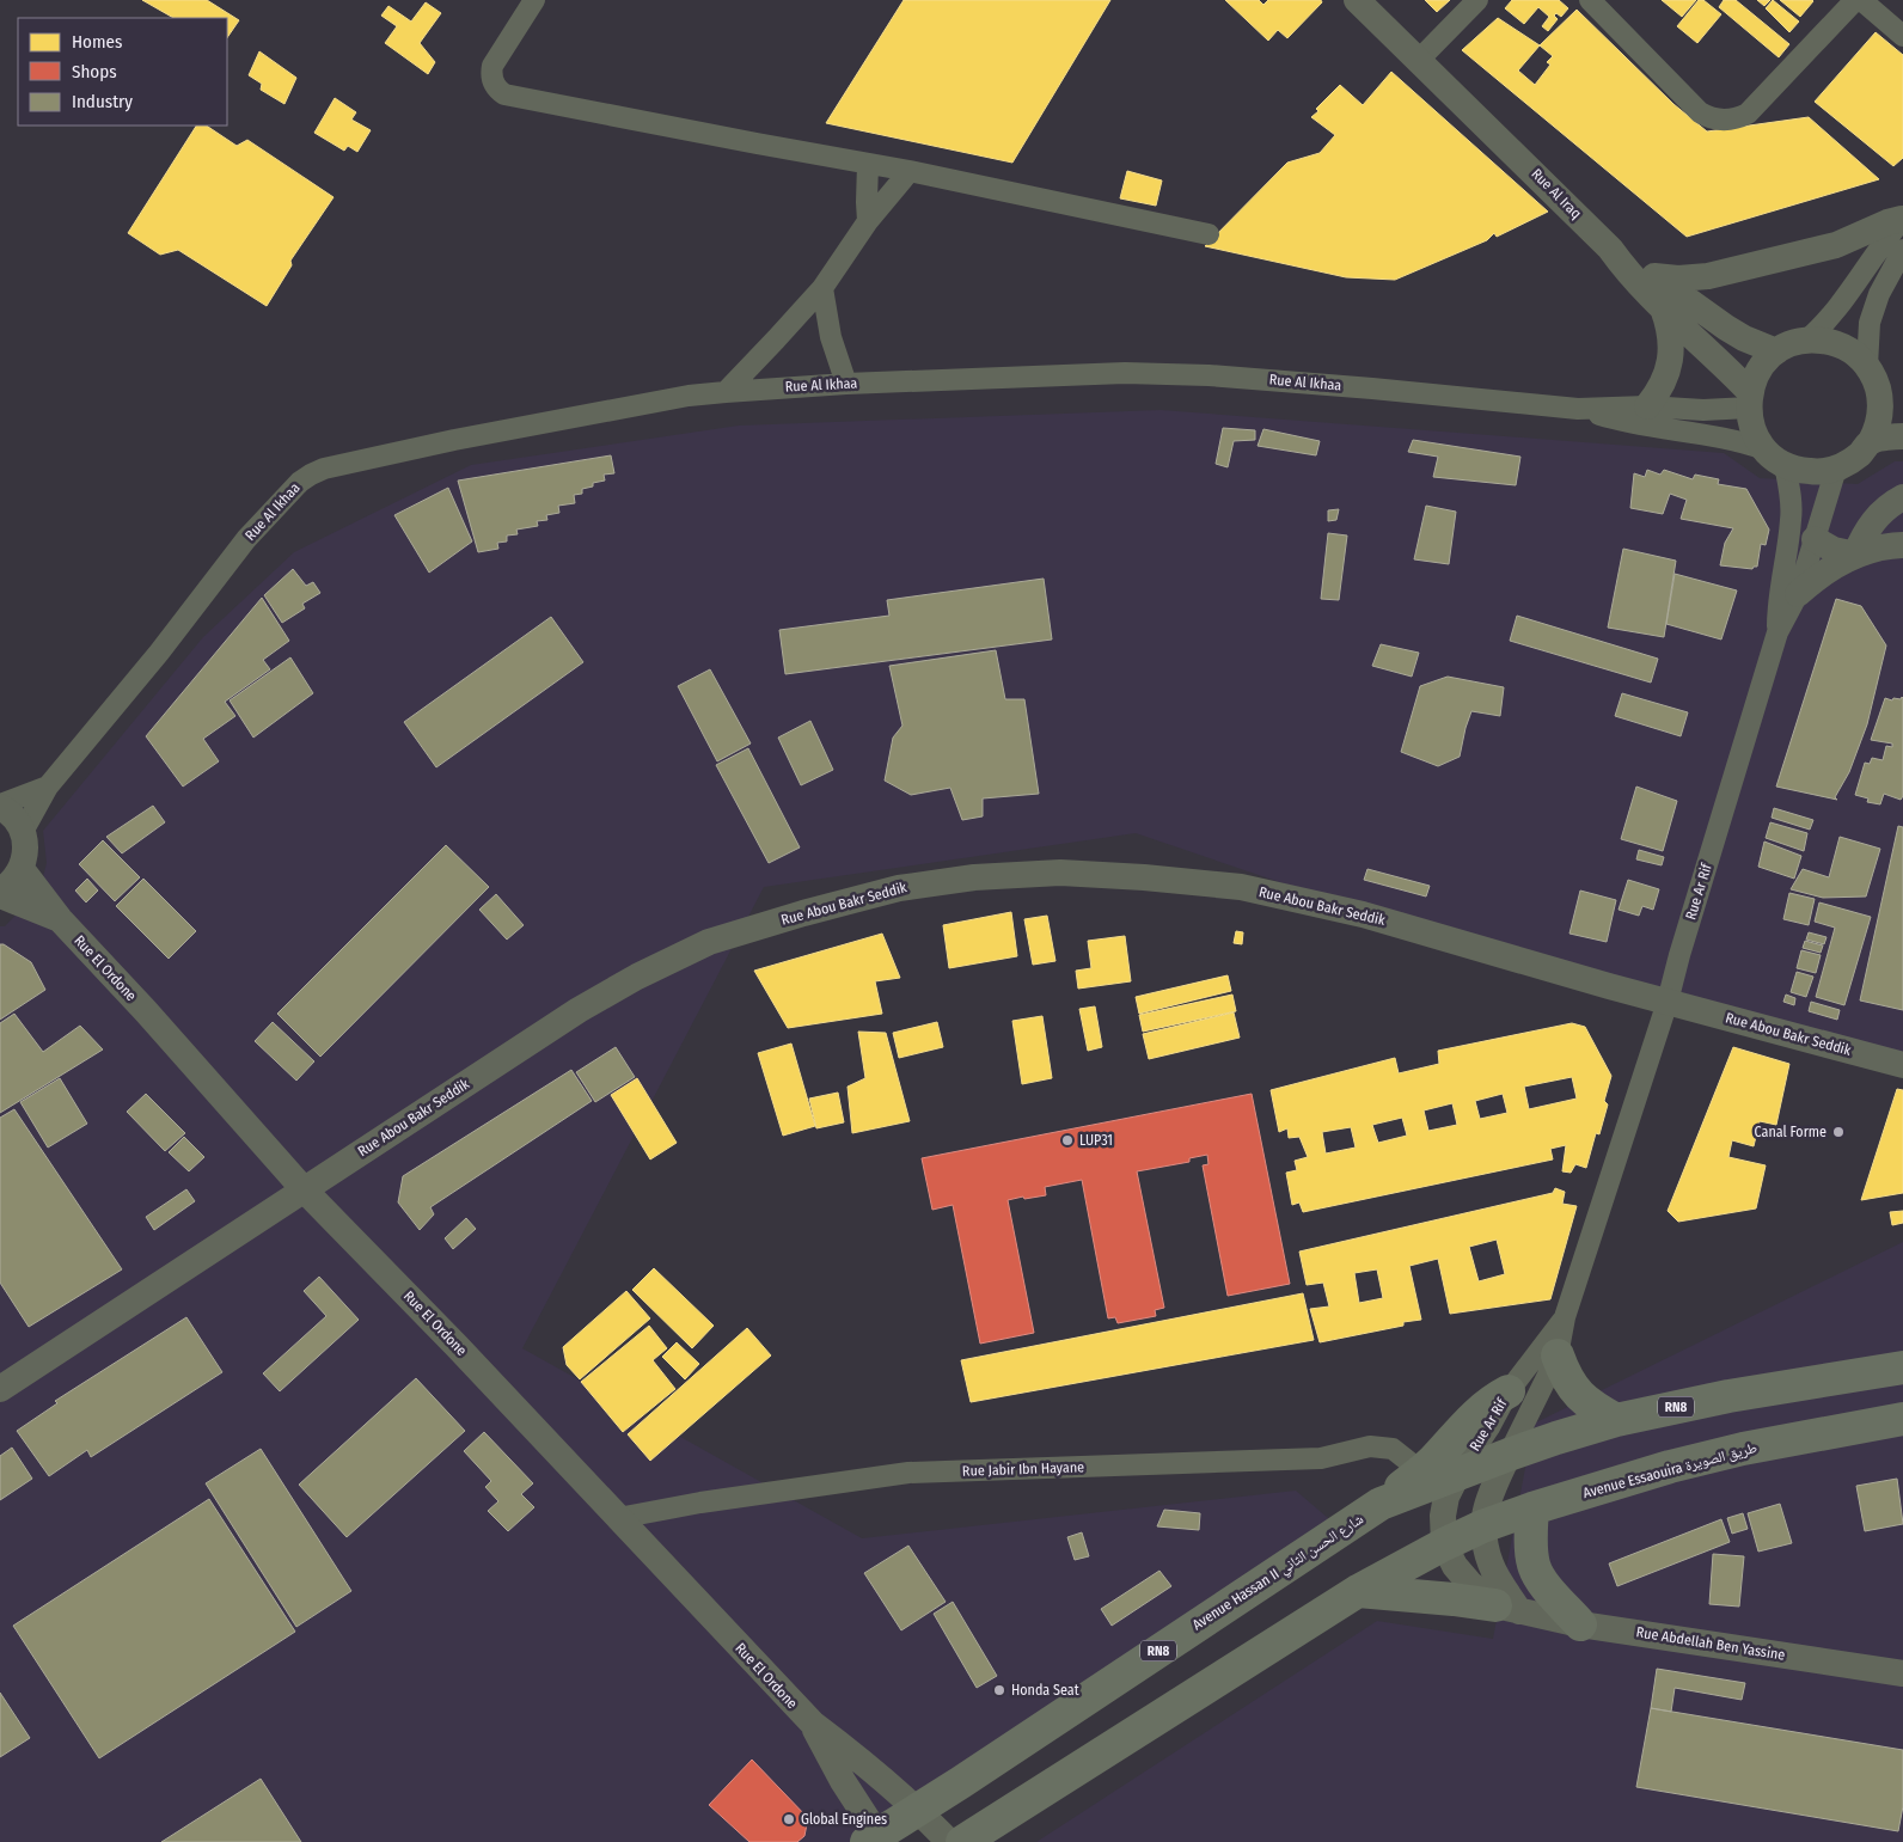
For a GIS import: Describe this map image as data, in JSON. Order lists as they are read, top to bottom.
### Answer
{
  "streets": {
    "main road": ["RN8", "Avenue Essaouira طريق الصويرة", "Avenue Hassan II شارع الحسن الثاني"],
    "street": [
      "Rue Al Iraq",
      "Rue Al Ikhaa",
      "Rue Ar Rif",
      "Rue Abou Bakr Seddik",
      "Rue El Ordone",
      "Rue Jabir Ibn Hayane",
      "Rue Abdellah Ben Yassine"
    ]
  },
  "crossings": [
    ["Rue Al Iraq", "Rue Al Ikhaa"],
    ["Rue Al Iraq", "Rue Ar Rif"],
    ["Rue Al Ikhaa", "Rue Ar Rif"],
    ["Rue Ar Rif", "Rue Abou Bakr Seddik"],
    ["Rue Ar Rif", "RN8"],
    ["Rue Ar Rif", "Avenue Essaouira طريق الصويرة"],
    ["Rue Ar Rif", "Avenue Hassan II شارع الحسن الثاني"],
    ["Rue Ar Rif", "Rue Abdellah Ben Yassine"],
    ["Rue Abou Bakr Seddik", "Rue El Ordone"],
    ["Rue El Ordone", "Rue Jabir Ibn Hayane"],
    ["Rue El Ordone", "Avenue Hassan II شارع الحسن الثاني"],
    ["RN8", "Avenue Hassan II شارع الحسن الثاني"],
    ["Avenue Essaouira طريق الصويرة", "Rue Abdellah Ben Yassine"]
  ],
  "places": [
    "Canal Forme",
    "LUP31",
    "Honda Seat",
    "Global Engines"
  ],
  "legend": ["Homes", "Shops", "Industry"]
}
